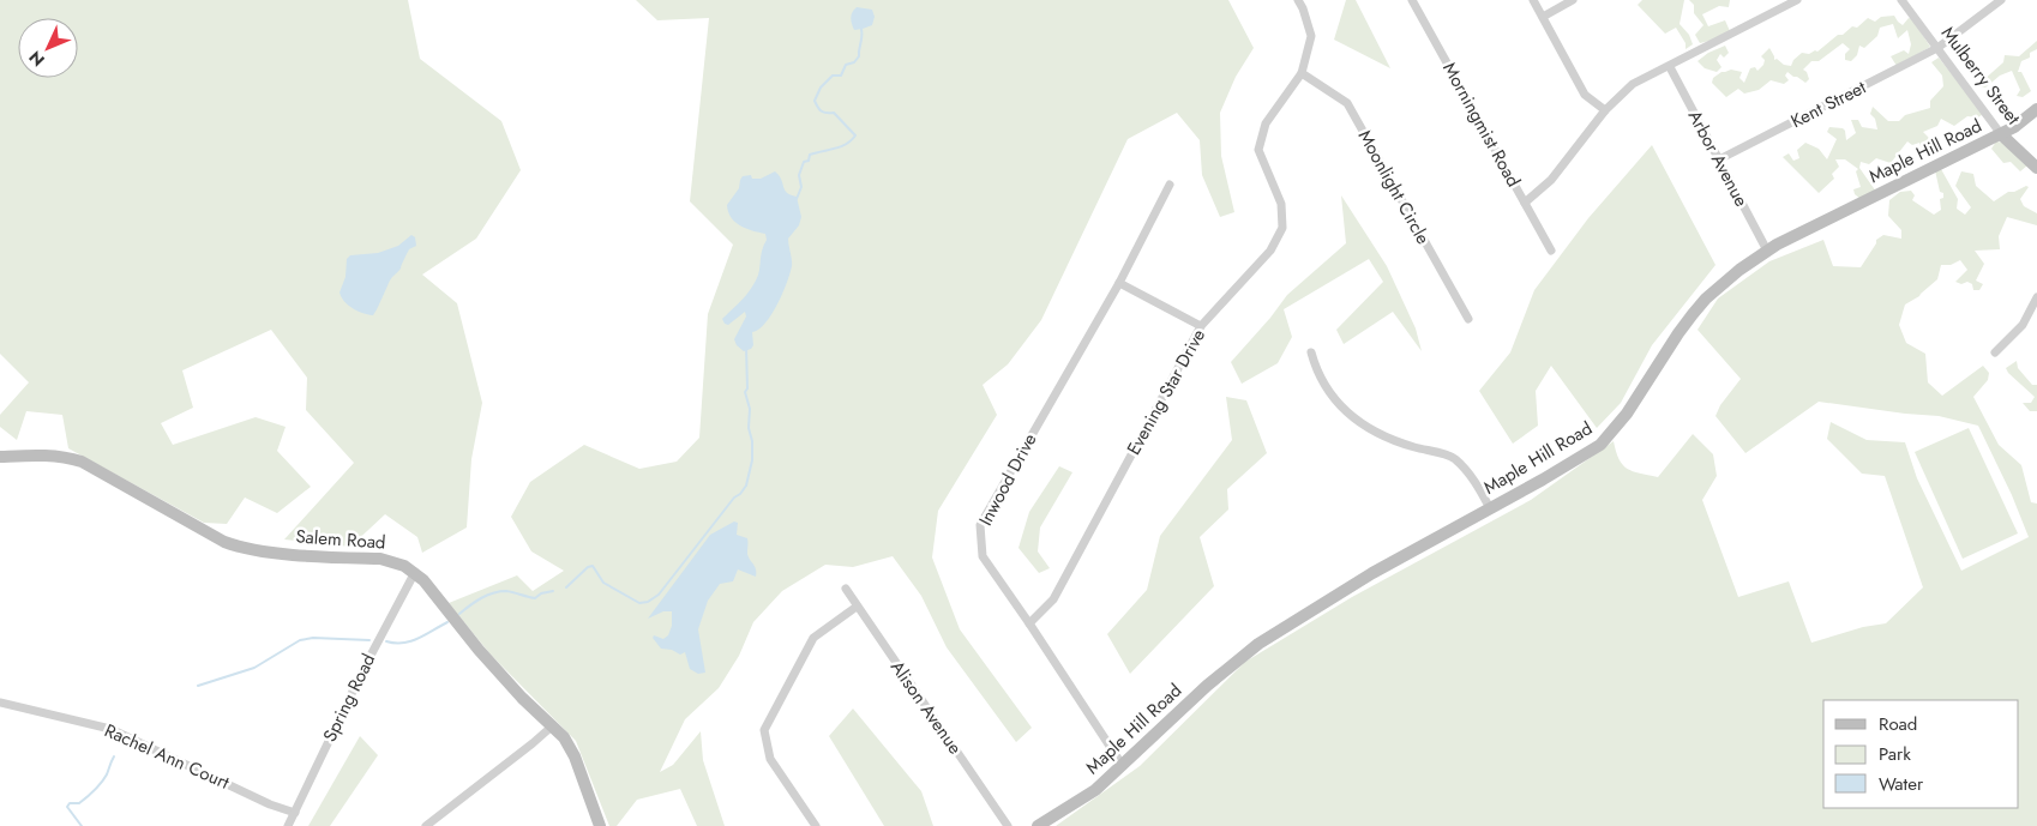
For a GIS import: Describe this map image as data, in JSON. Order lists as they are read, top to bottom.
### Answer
{
  "streets": {
    "street": [
      "Mulberry Street",
      "Kent Street",
      "Morningmist Road",
      "Maple Hill Road",
      "Arbor Avenue",
      "Moonlight Circle",
      "Evening Star Drive",
      "Inwood Drive",
      "Salem Road",
      "Spring Road",
      "Alison Avenue",
      "Rachel Ann Court"
    ]
  },
  "crossings": [
    ["Mulberry Street", "Kent Street"],
    ["Mulberry Street", "Maple Hill Road"],
    ["Kent Street", "Arbor Avenue"],
    ["Maple Hill Road", "Arbor Avenue"],
    ["Maple Hill Road", "Inwood Drive"],
    ["Moonlight Circle", "Evening Star Drive"],
    ["Evening Star Drive", "Inwood Drive"],
    ["Salem Road", "Spring Road"],
    ["Spring Road", "Rachel Ann Court"]
  ],
  "legend": ["Road", "Park", "Water"],
  "north": "bottom left"
}
